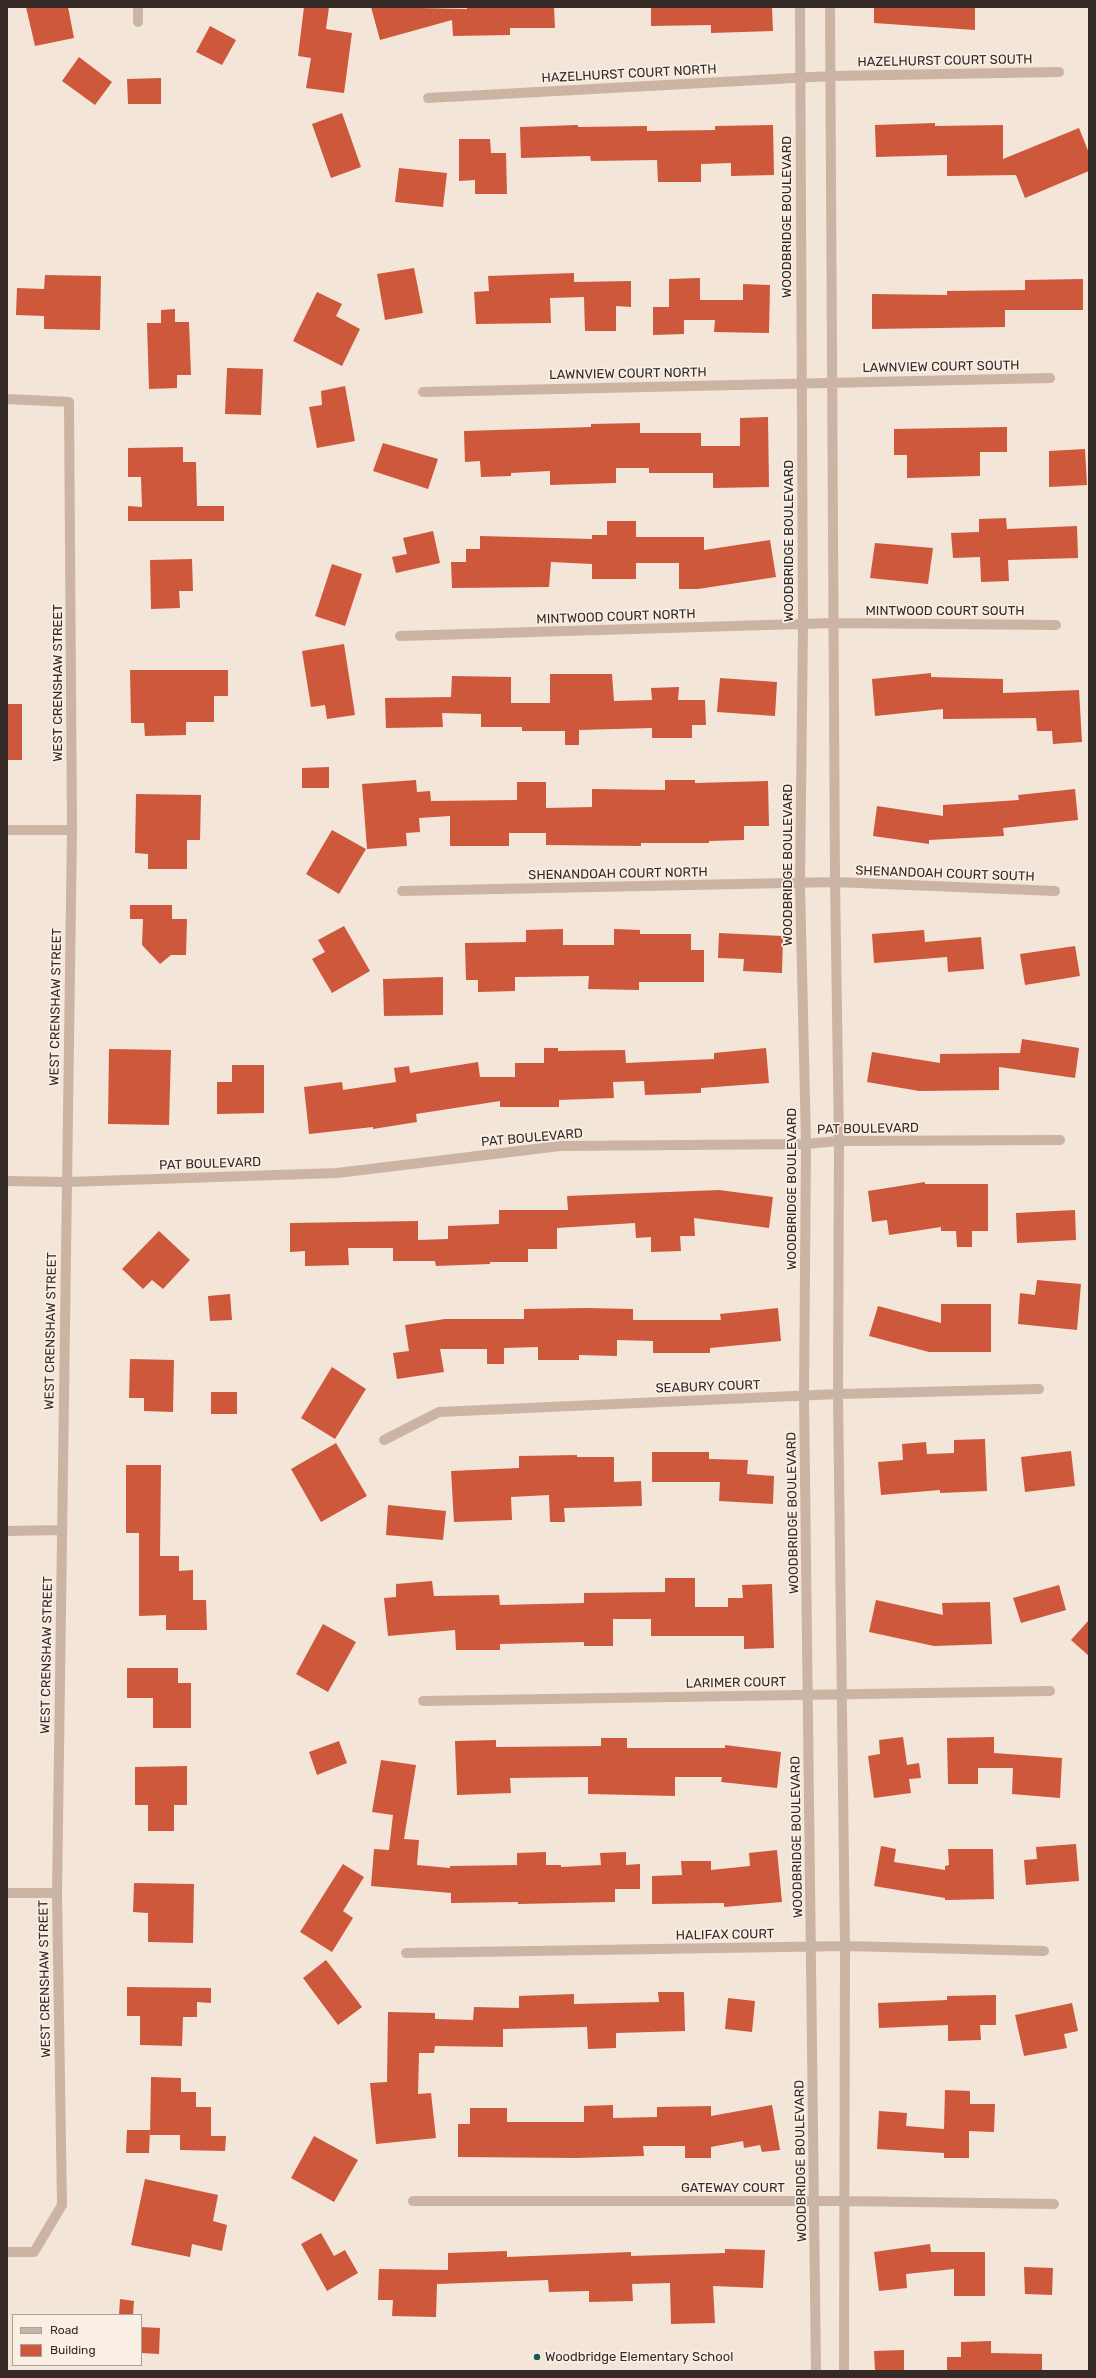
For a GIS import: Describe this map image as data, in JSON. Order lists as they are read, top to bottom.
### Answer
{
  "streets": {
    "street": [
      "HAZELHURST COURT SOUTH",
      "HAZELHURST COURT NORTH",
      "WOODBRIDGE BOULEVARD",
      "LAWNVIEW COURT SOUTH",
      "LAWNVIEW COURT NORTH",
      "MINTWOOD COURT SOUTH",
      "MINTWOOD COURT NORTH",
      "WEST CRENSHAW STREET",
      "SHENANDOAH COURT NORTH",
      "SHENANDOAH COURT SOUTH",
      "PAT BOULEVARD",
      "SEABURY COURT",
      "LARIMER COURT",
      "HALIFAX COURT",
      "GATEWAY COURT"
    ]
  },
  "crossings": [
    ["HAZELHURST COURT SOUTH", "HAZELHURST COURT NORTH"],
    ["HAZELHURST COURT NORTH", "WOODBRIDGE BOULEVARD"],
    ["WOODBRIDGE BOULEVARD", "LAWNVIEW COURT NORTH"],
    ["WOODBRIDGE BOULEVARD", "MINTWOOD COURT NORTH"],
    ["WOODBRIDGE BOULEVARD", "SHENANDOAH COURT NORTH"],
    ["WOODBRIDGE BOULEVARD", "PAT BOULEVARD"],
    ["WOODBRIDGE BOULEVARD", "SEABURY COURT"],
    ["WOODBRIDGE BOULEVARD", "LARIMER COURT"],
    ["WOODBRIDGE BOULEVARD", "HALIFAX COURT"],
    ["WOODBRIDGE BOULEVARD", "GATEWAY COURT"],
    ["LAWNVIEW COURT SOUTH", "LAWNVIEW COURT NORTH"],
    ["MINTWOOD COURT SOUTH", "MINTWOOD COURT NORTH"],
    ["WEST CRENSHAW STREET", "PAT BOULEVARD"],
    ["SHENANDOAH COURT NORTH", "SHENANDOAH COURT SOUTH"]
  ],
  "places": ["Woodbridge Elementary School"],
  "legend": ["Road", "Building"]
}
